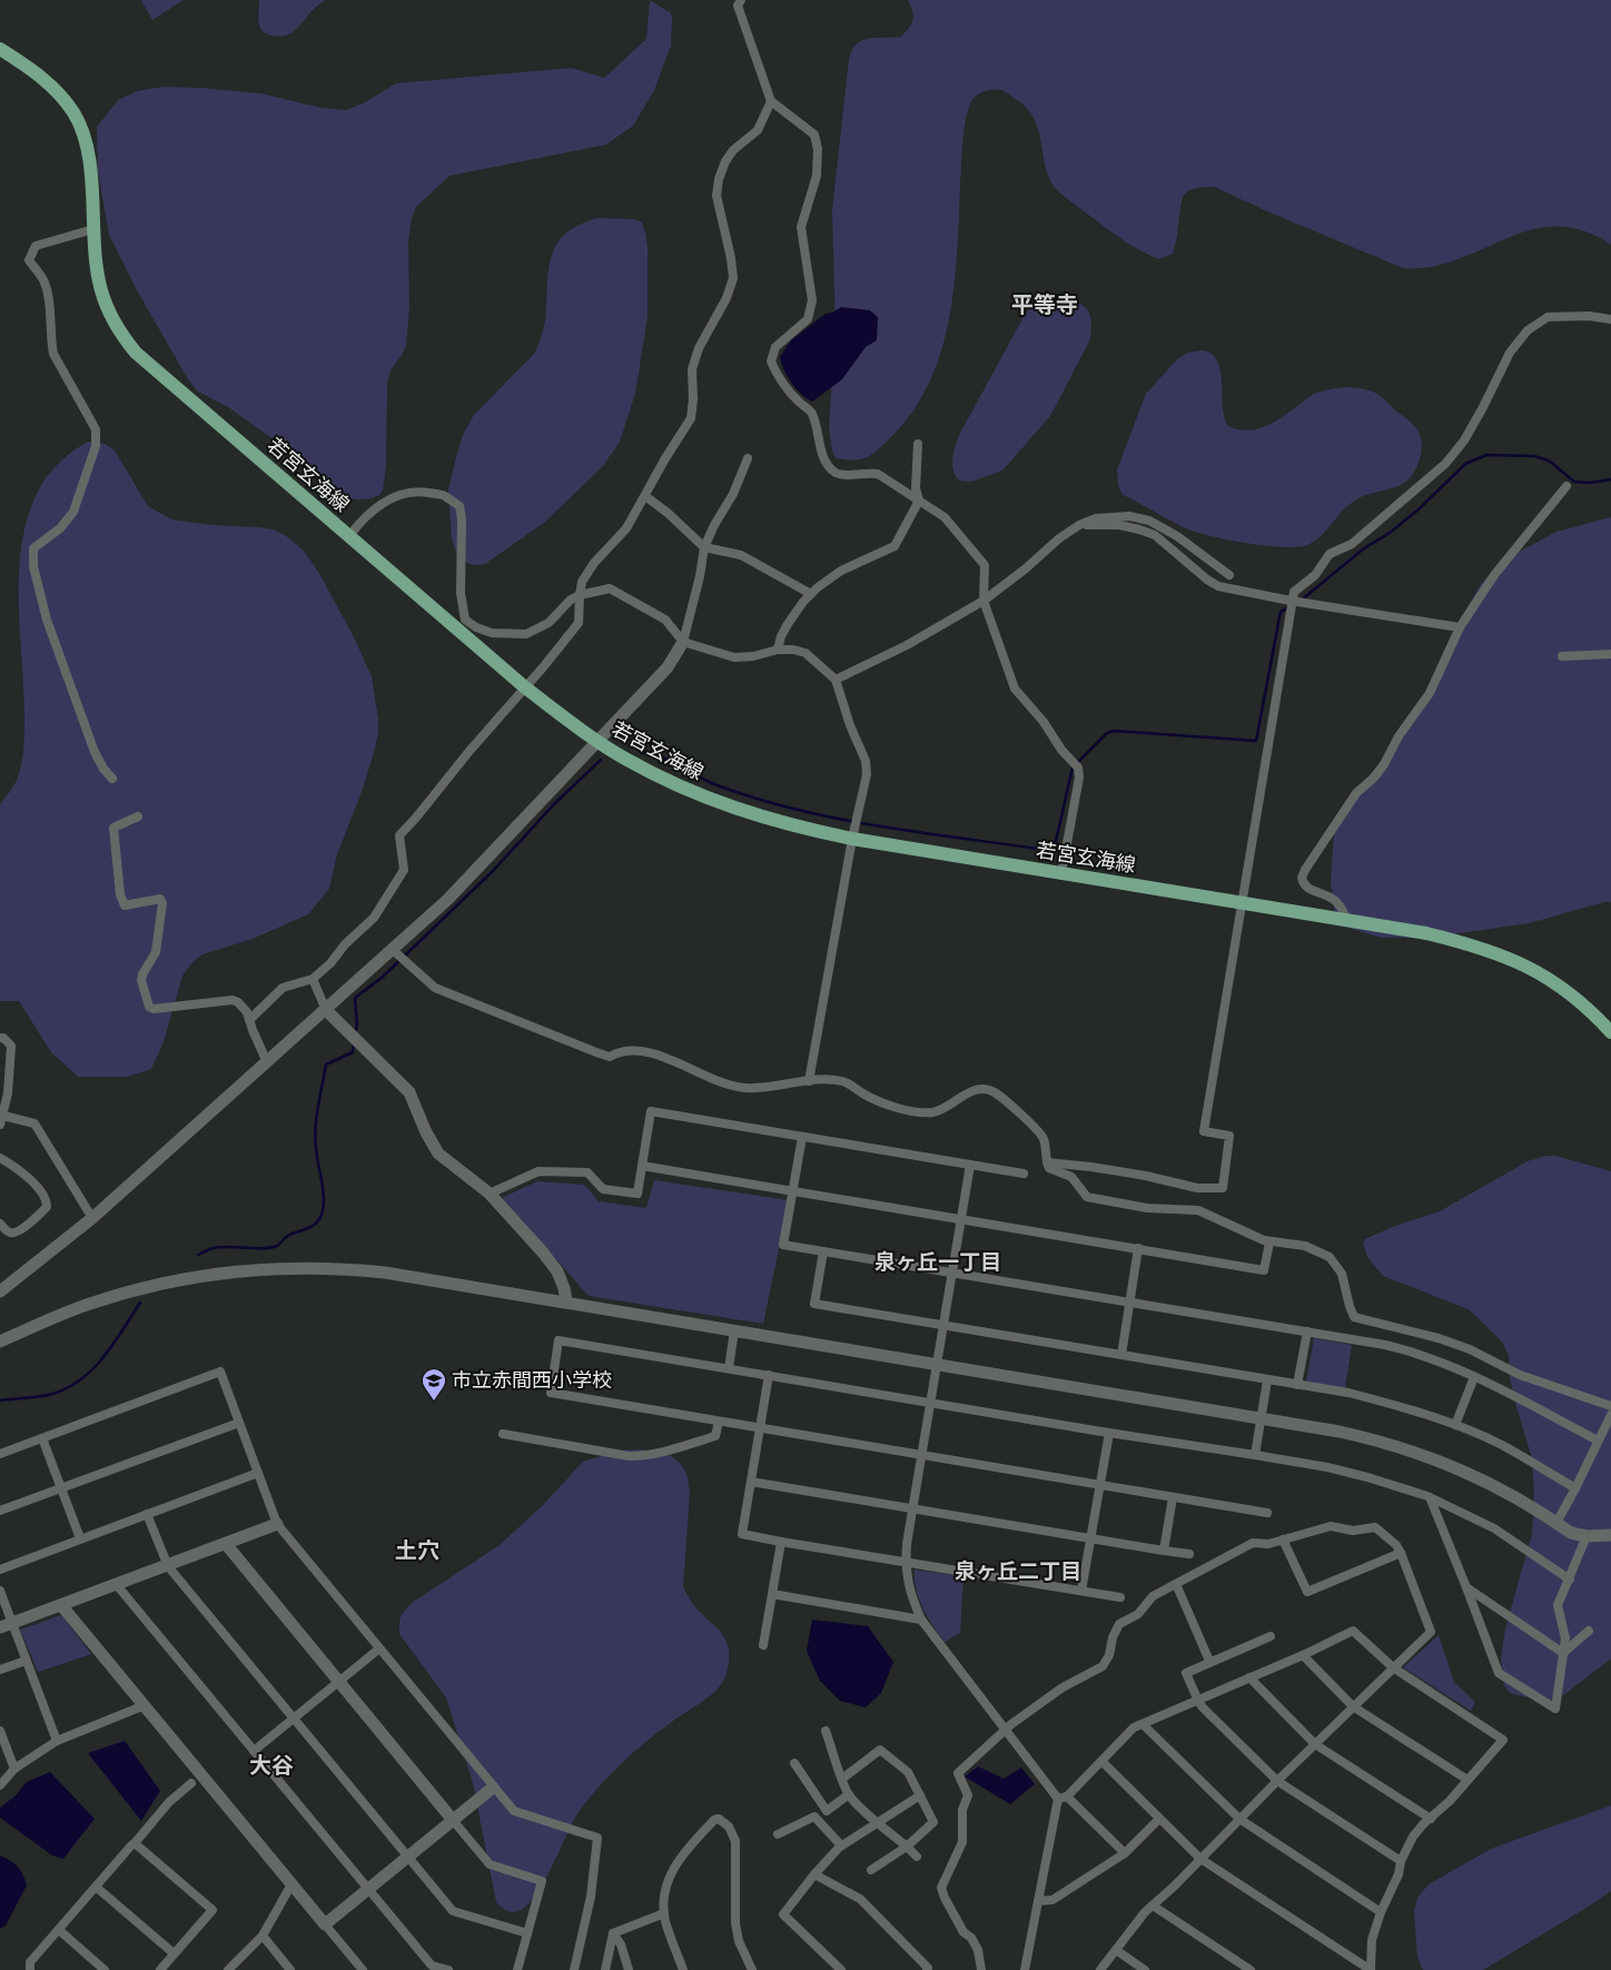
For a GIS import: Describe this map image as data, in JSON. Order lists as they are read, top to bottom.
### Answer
{
  "streets": {
    "main road": ["若宮玄海線"]
  },
  "districts": [
    "平等寺",
    "泉ヶ丘一丁目",
    "土穴",
    "泉ヶ丘二丁目",
    "大谷"
  ],
  "places": {
    "school or university": ["市立赤間西小学校"]
  }
}
